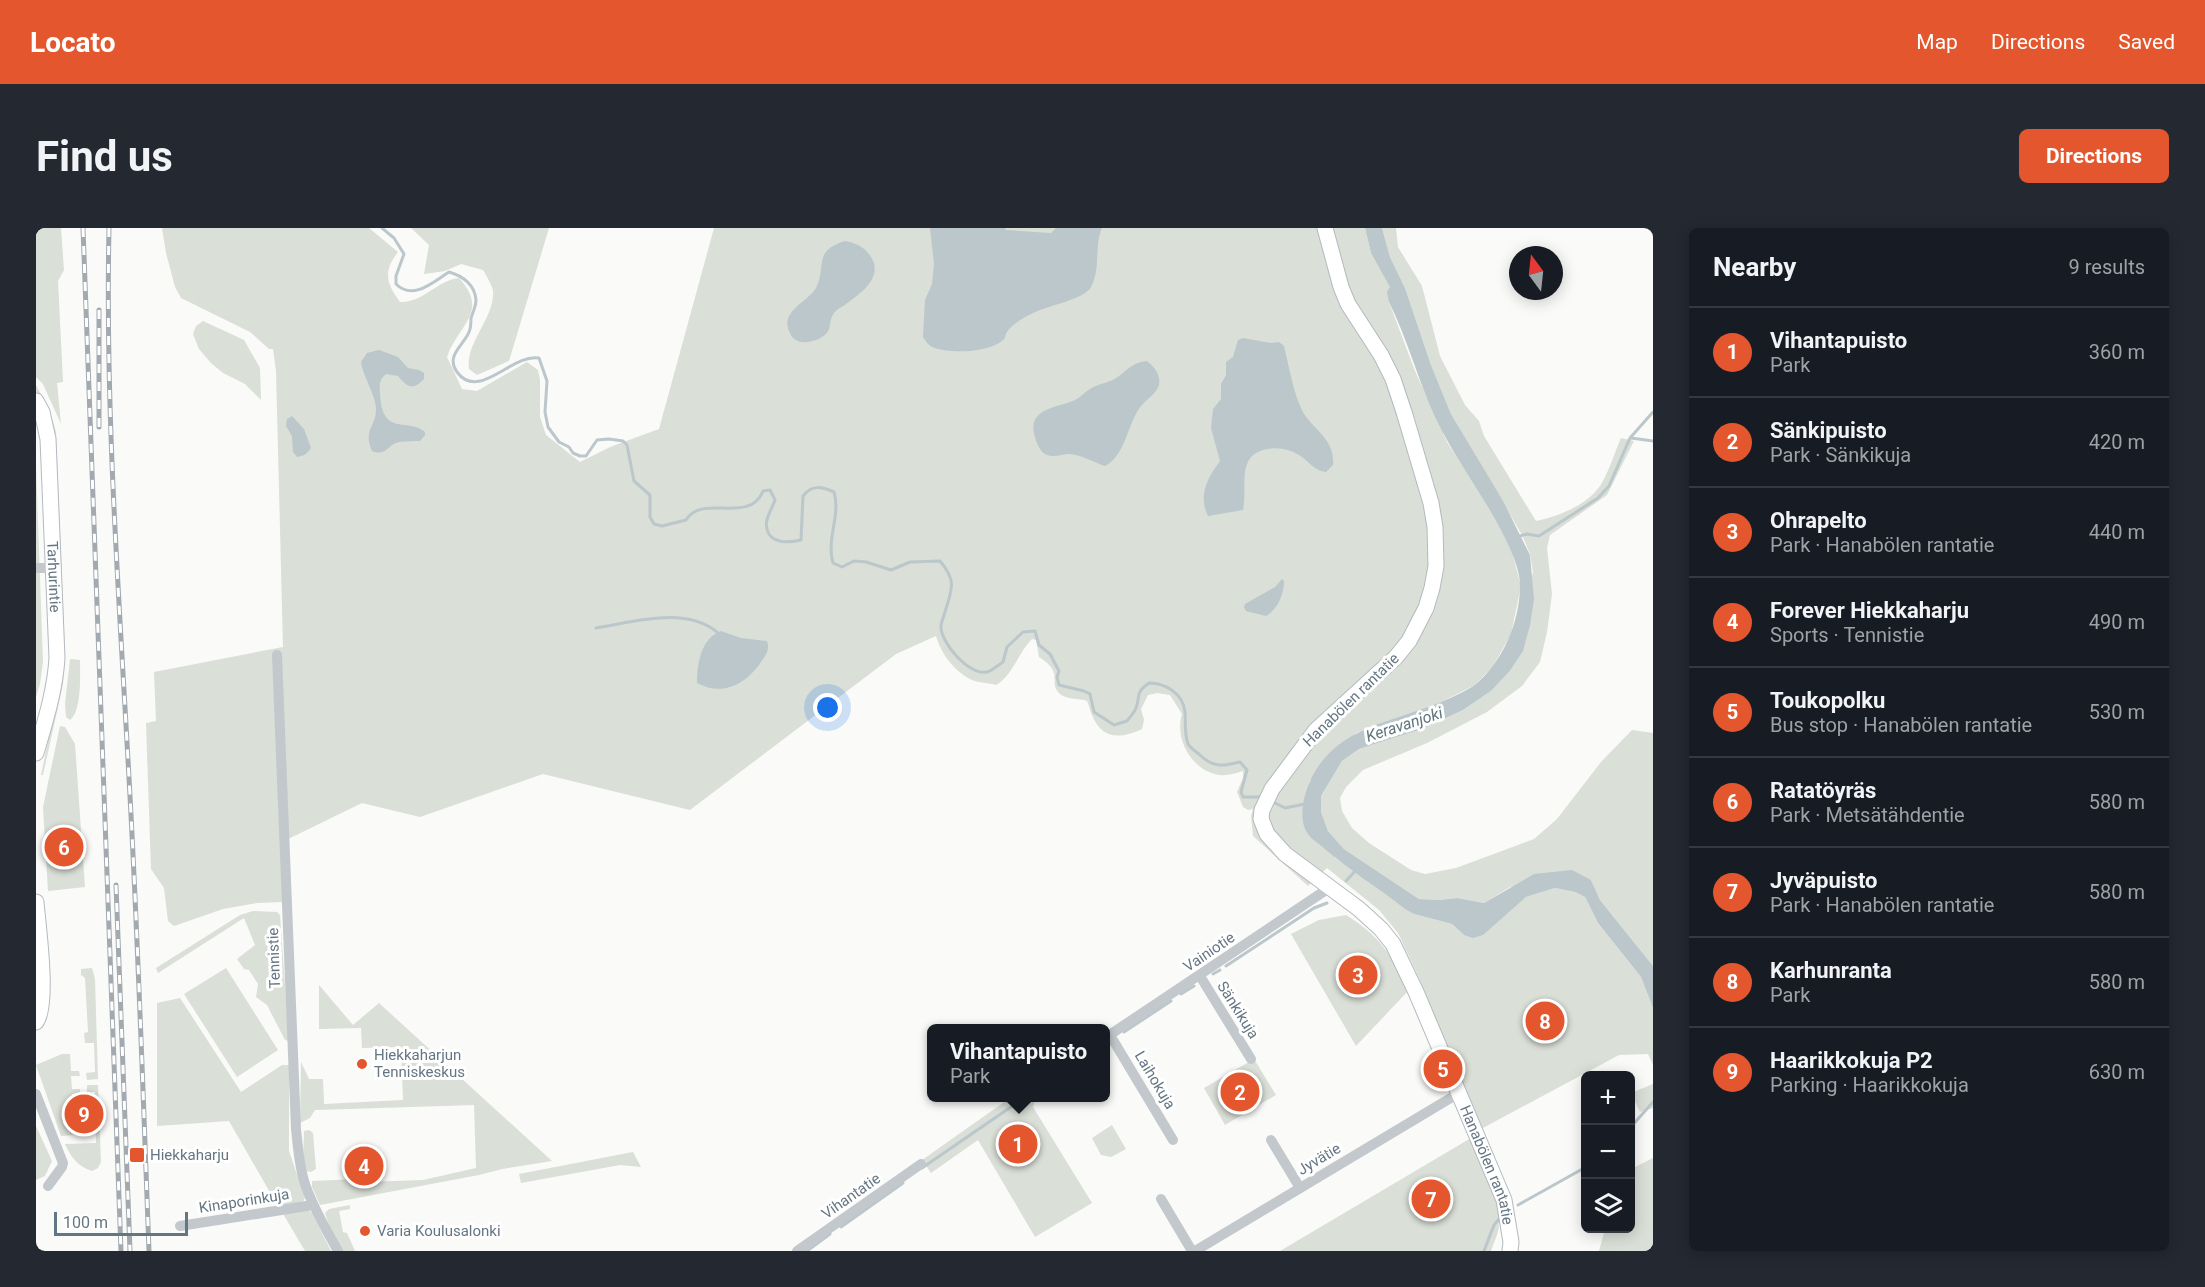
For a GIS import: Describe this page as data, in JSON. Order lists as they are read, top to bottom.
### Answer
{
  "streets": {
    "street": [
      "Tarhurintie",
      "Hanabölen rantatie",
      "Vainiotie",
      "Tennistie",
      "Sänkikuja",
      "Laihokuja",
      "Jyvätie",
      "Vihantatie",
      "Kinaporinkuja"
    ]
  },
  "crossings": [
    ["Hanabölen rantatie", "Vainiotie"],
    ["Hanabölen rantatie", "Jyvätie"],
    ["Vainiotie", "Sänkikuja"],
    ["Tennistie", "Kinaporinkuja"]
  ],
  "water": ["Keravanjoki"],
  "places": {
    "other": ["Hiekkaharjun Tenniskeskus", "Varia Koulusalonki"],
    "transit": ["Hiekkaharju"]
  },
  "scale_bar": "100 m",
  "north": "top",
  "page": {
    "header": "Locato",
    "nav": ["Map", "Directions", "Saved"],
    "buttons": "Directions",
    "title": "Find us",
    "heading": ["Nearby", "9 results"],
    "list": [
      {
        "mark": "1",
        "name": "Vihantapuisto",
        "note": "Park",
        "value": "360 m"
      },
      {
        "mark": "2",
        "name": "Sänkipuisto",
        "note": "Park · Sänkikuja",
        "value": "420 m"
      },
      {
        "mark": "3",
        "name": "Ohrapelto",
        "note": "Park · Hanabölen rantatie",
        "value": "440 m"
      },
      {
        "mark": "4",
        "name": "Forever Hiekkaharju",
        "note": "Sports · Tennistie",
        "value": "490 m"
      },
      {
        "mark": "5",
        "name": "Toukopolku",
        "note": "Bus stop · Hanabölen rantatie",
        "value": "530 m"
      },
      {
        "mark": "6",
        "name": "Ratatöyräs",
        "note": "Park · Metsätähdentie",
        "value": "580 m"
      },
      {
        "mark": "7",
        "name": "Jyväpuisto",
        "note": "Park · Hanabölen rantatie",
        "value": "580 m"
      },
      {
        "mark": "8",
        "name": "Karhunranta",
        "note": "Park",
        "value": "580 m"
      },
      {
        "mark": "9",
        "name": "Haarikkokuja P2",
        "note": "Parking · Haarikkokuja",
        "value": "630 m"
      }
    ],
    "pins": [
      "6",
      "3",
      "8",
      "5",
      "2",
      "9",
      "1",
      "4",
      "7"
    ],
    "popup": ["Vihantapuisto", "Park"],
    "map_buttons": ["+", "−"],
    "scale": "100 m"
  }
}
